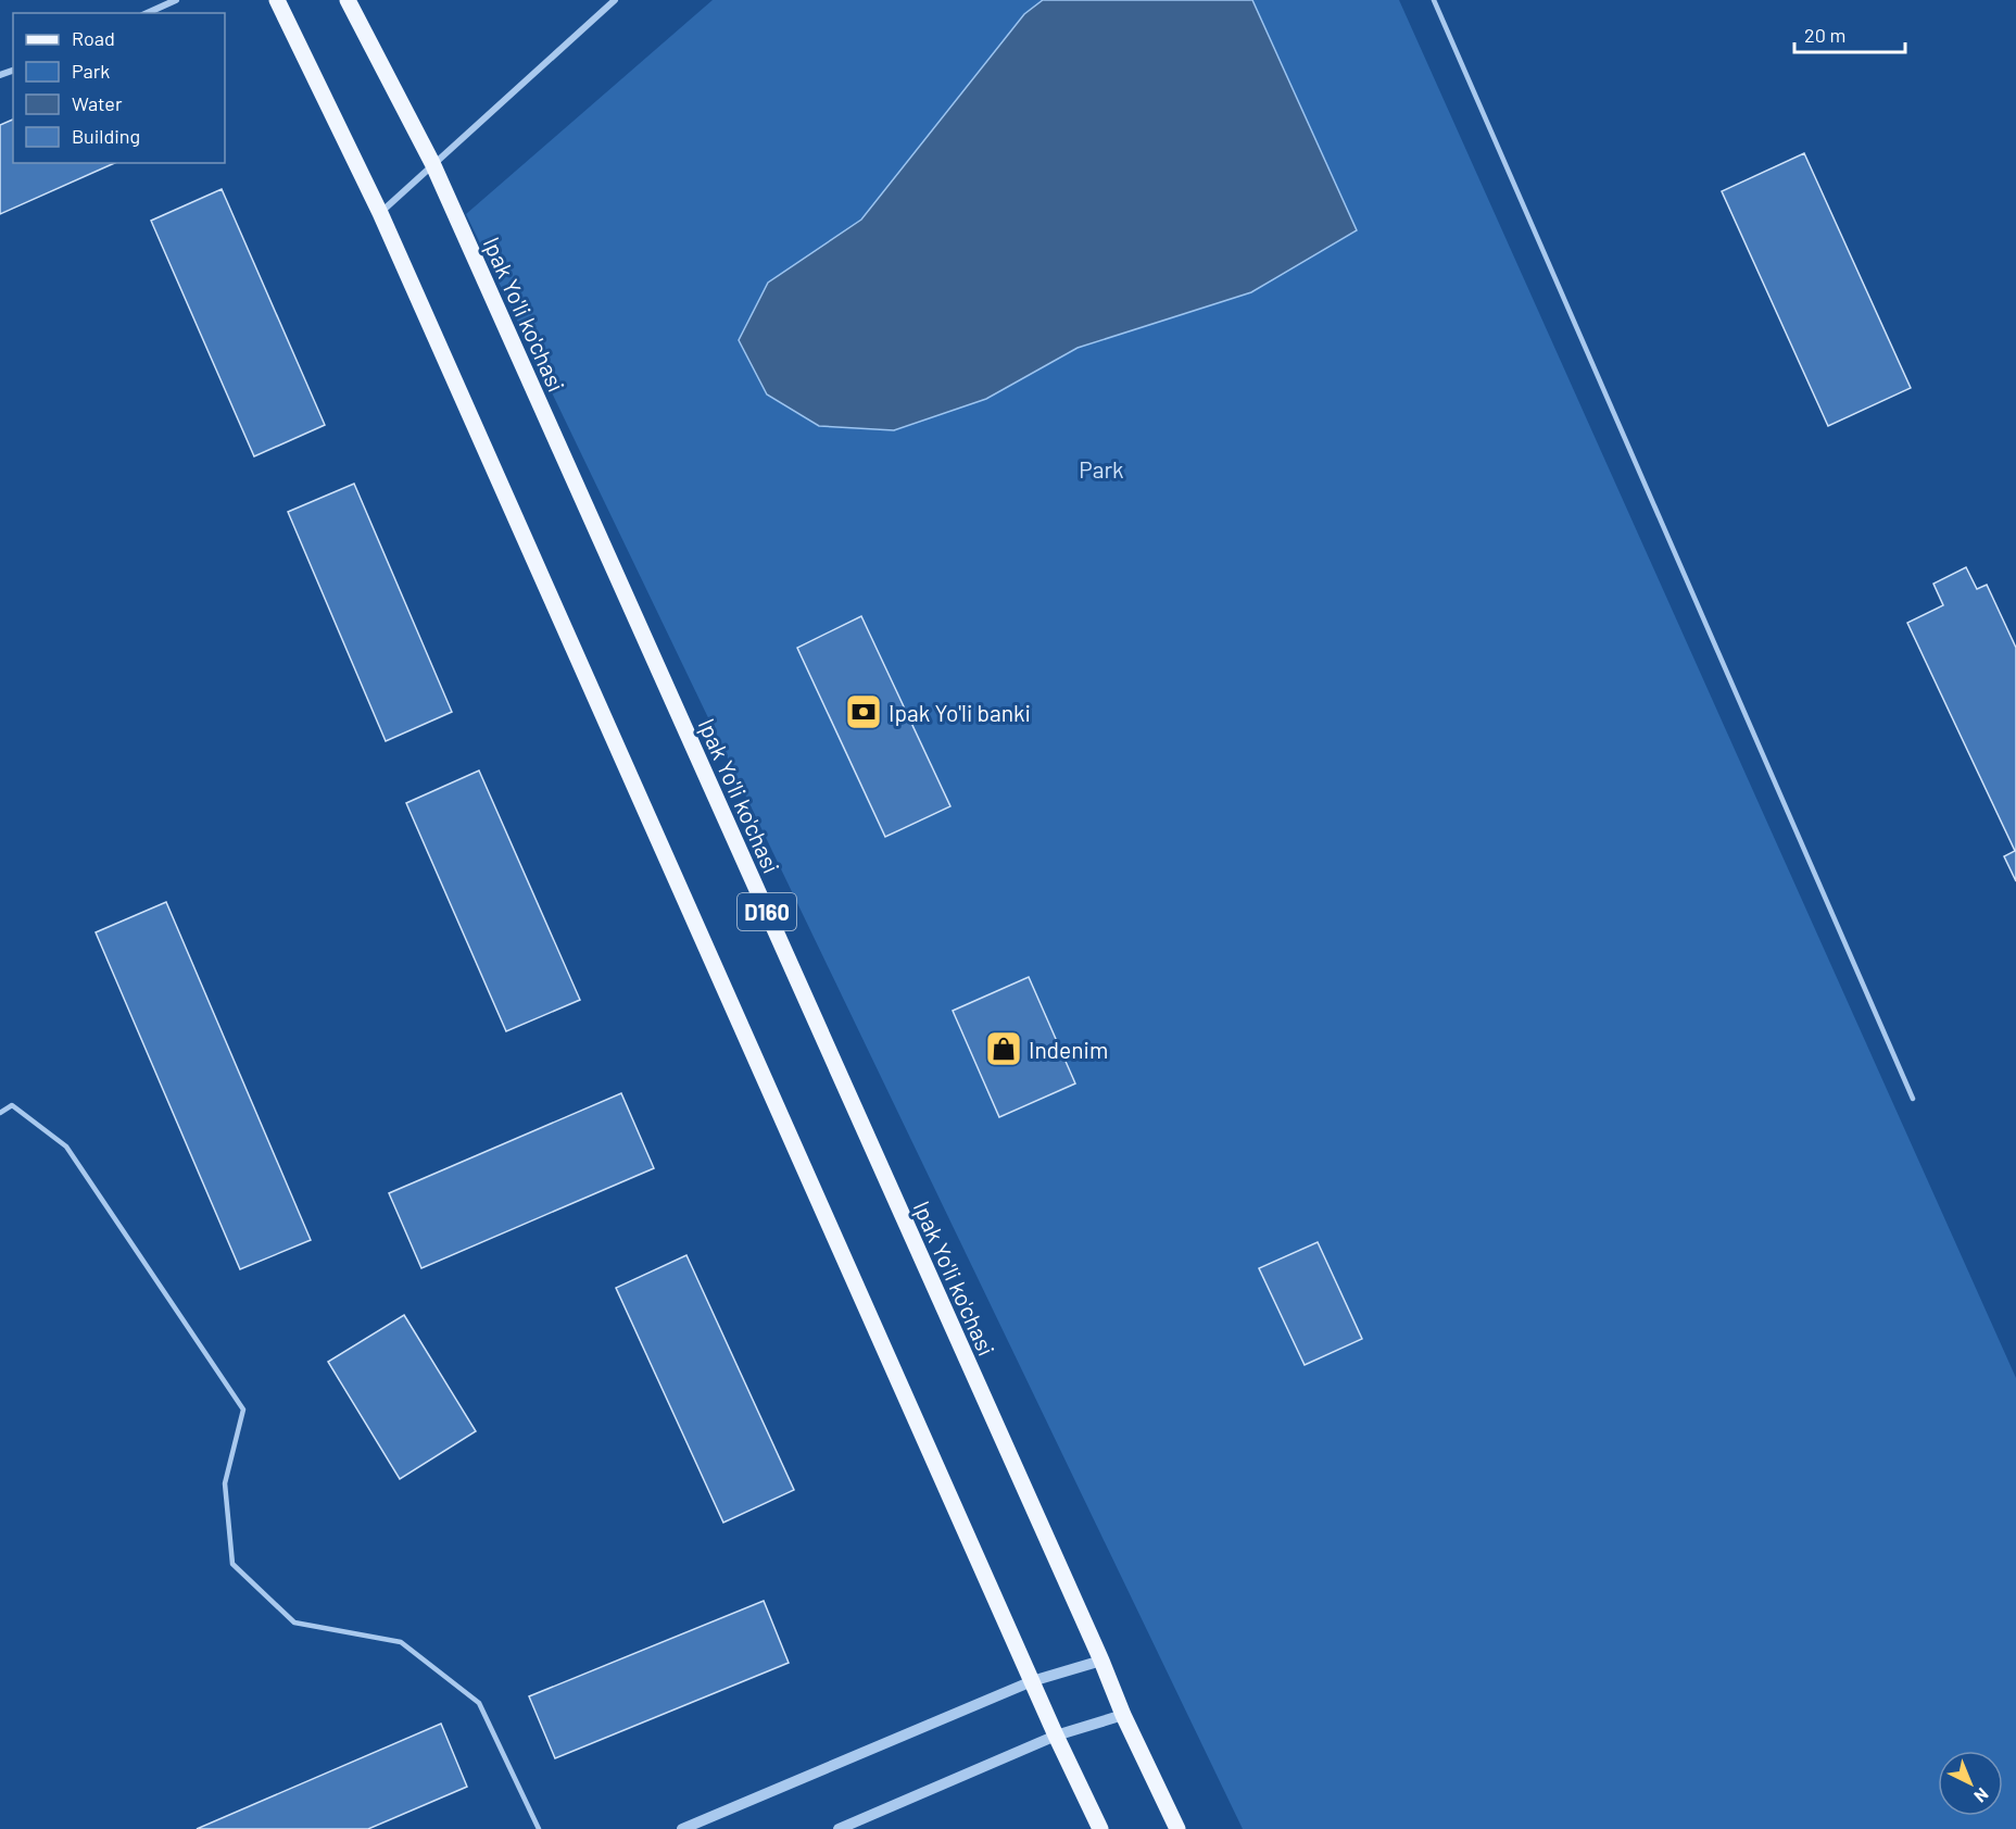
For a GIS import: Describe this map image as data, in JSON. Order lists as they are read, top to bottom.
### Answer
{
  "streets": {
    "main road": ["Ipak Yo'li ko'chasi", "D160"]
  },
  "parks": ["Park"],
  "places": {
    "bank": ["Ipak Yo'li banki"],
    "shop": ["Indenim"]
  },
  "legend": [
    "Road",
    "Park",
    "Water",
    "Building"
  ],
  "scale_bar": "20 m",
  "north": "bottom right"
}
